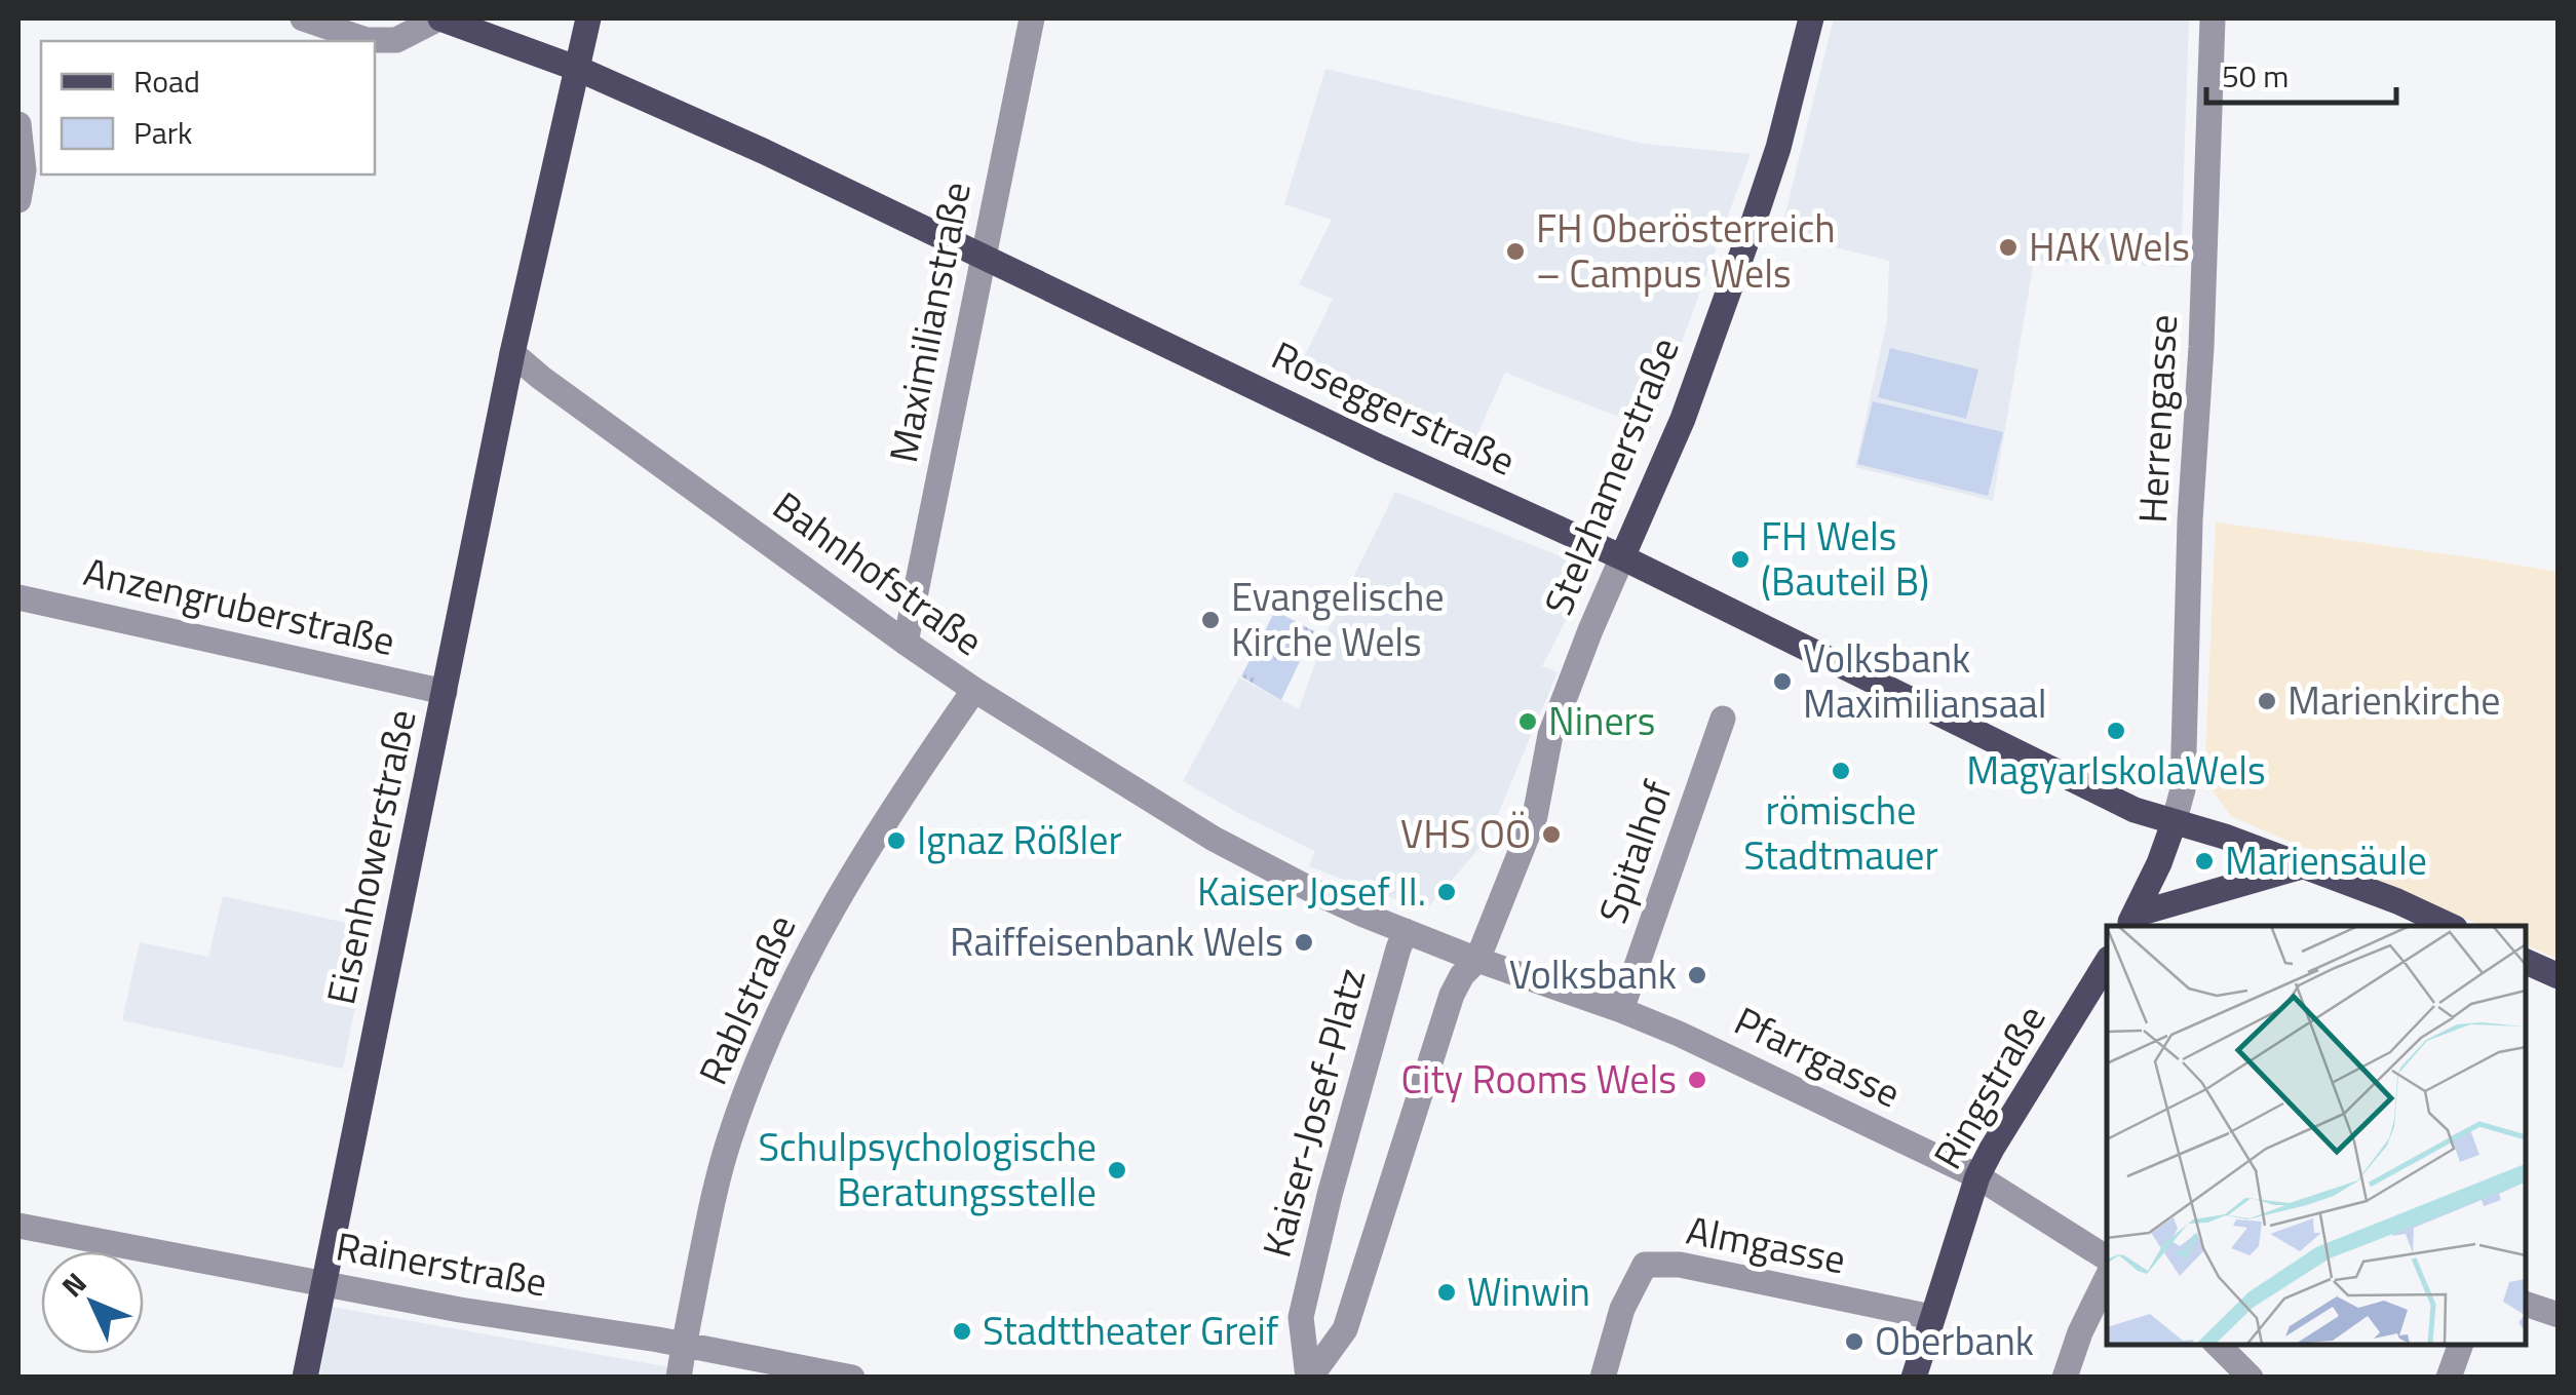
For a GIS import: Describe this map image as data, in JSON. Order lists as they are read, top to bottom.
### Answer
{
  "streets": {
    "main road": [
      "Roseggerstraße",
      "Stelzhamerstraße",
      "Eisenhowerstraße",
      "Ringstraße"
    ],
    "street": [
      "Maximilianstraße",
      "Herrengasse",
      "Bahnhofstraße",
      "Anzengruberstraße",
      "Spitalhof",
      "Rablstraße",
      "Pfarrgasse",
      "Kaiser-Josef-Platz",
      "Almgasse",
      "Rainerstraße"
    ]
  },
  "crossings": [
    ["Maximilianstraße", "Roseggerstraße"],
    ["Maximilianstraße", "Bahnhofstraße"],
    ["Roseggerstraße", "Herrengasse"],
    ["Roseggerstraße", "Stelzhamerstraße"],
    ["Stelzhamerstraße", "Bahnhofstraße"],
    ["Stelzhamerstraße", "Pfarrgasse"],
    ["Stelzhamerstraße", "Kaiser-Josef-Platz"],
    ["Bahnhofstraße", "Eisenhowerstraße"],
    ["Bahnhofstraße", "Rablstraße"],
    ["Bahnhofstraße", "Pfarrgasse"],
    ["Bahnhofstraße", "Kaiser-Josef-Platz"],
    ["Anzengruberstraße", "Eisenhowerstraße"],
    ["Spitalhof", "Pfarrgasse"],
    ["Eisenhowerstraße", "Rainerstraße"],
    ["Rablstraße", "Rainerstraße"],
    ["Pfarrgasse", "Ringstraße"],
    ["Pfarrgasse", "Kaiser-Josef-Platz"],
    ["Ringstraße", "Almgasse"]
  ],
  "places": [
    "HAK Wels",
    "FH Oberösterreich – Campus Wels",
    "FH Wels (Bauteil B)",
    "Evangelische Kirche Wels",
    "Volksbank Maximiliansaal",
    "Marienkirche",
    "Niners",
    "MagyarIskolaWels",
    "römische Stadtmauer",
    "VHS OÖ",
    "Ignaz Rößler",
    "Mariensäule",
    "Kaiser Josef II.",
    "Raiffeisenbank Wels",
    "Volksbank",
    "City Rooms Wels",
    "Schulpsychologische Beratungsstelle",
    "Winwin",
    "Stadttheater Greif",
    "Oberbank"
  ],
  "legend": ["Road", "Park"],
  "scale_bar": "50 m",
  "north": "top left"
}
